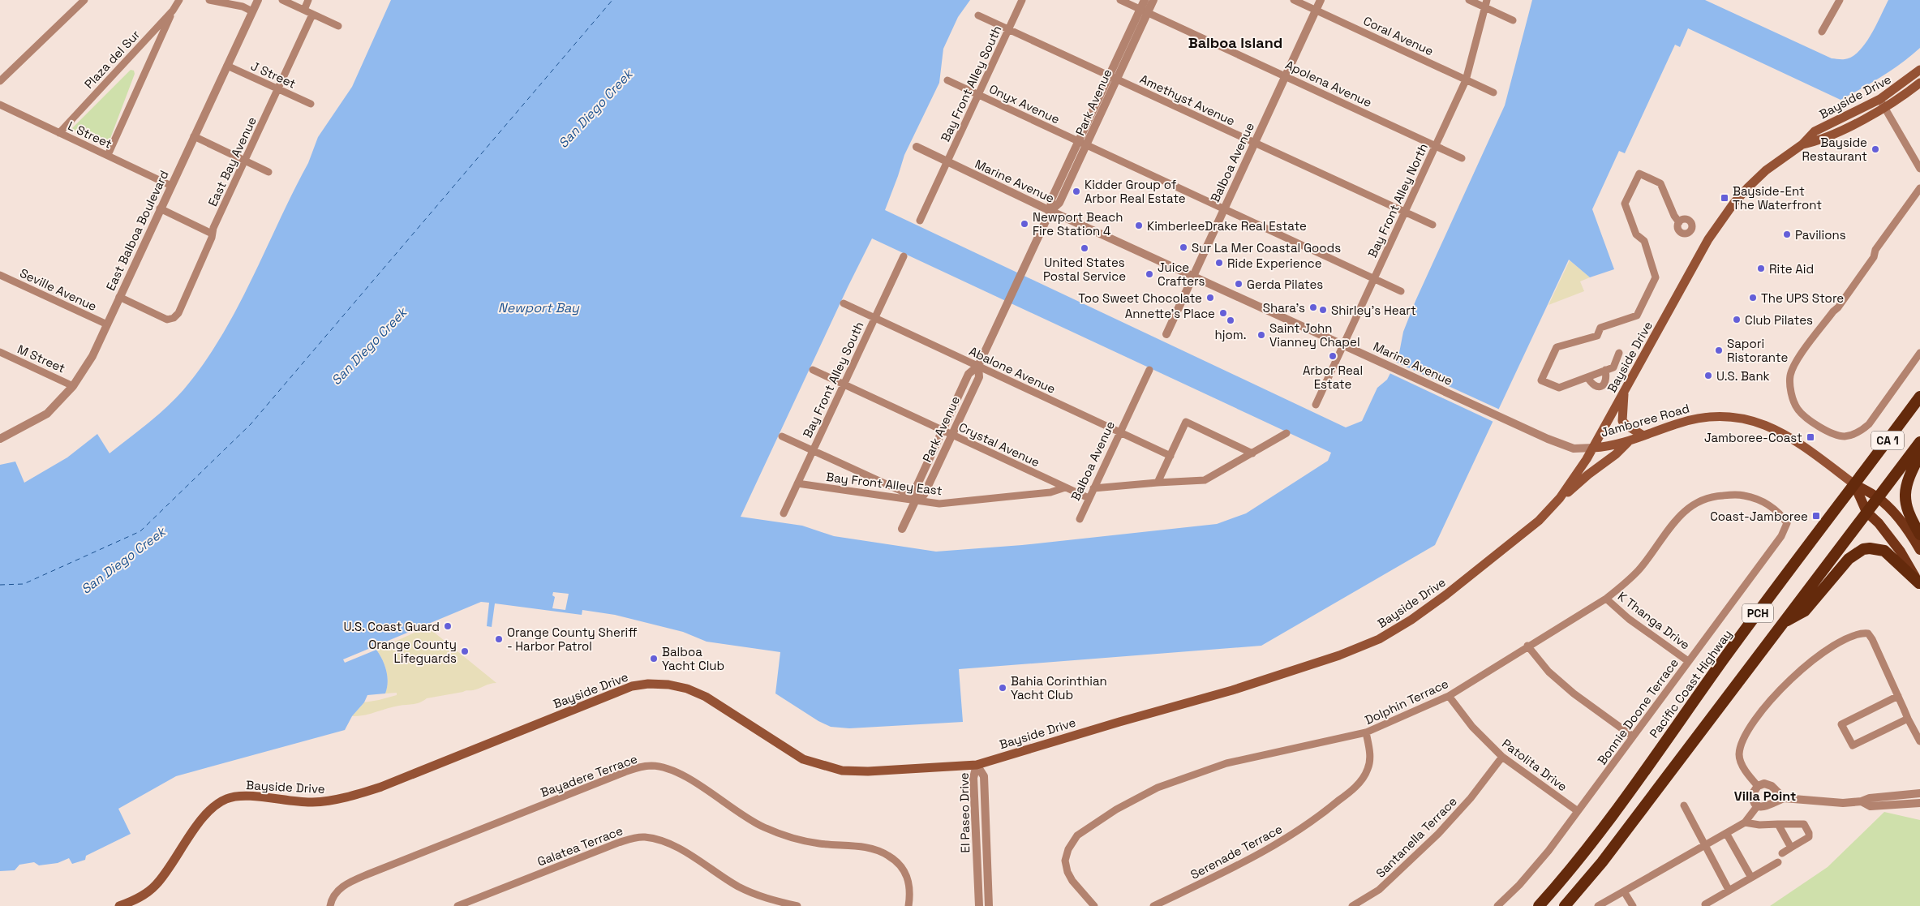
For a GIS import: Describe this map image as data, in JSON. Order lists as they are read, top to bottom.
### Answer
{
  "streets": {
    "highway": ["CA 1", "PCH", "Pacific Coast Highway"],
    "main road": ["Bayside Drive", "Jamboree Road"],
    "street": [
      "Coral Avenue",
      "Plaza del Sur",
      "J Street",
      "Bay Front Alley South",
      "Apolena Avenue",
      "Amethyst Avenue",
      "Park Avenue",
      "Onyx Avenue",
      "L Street",
      "East Bay Avenue",
      "Balboa Avenue",
      "Marine Avenue",
      "Bay Front Alley North",
      "East Balboa Boulevard",
      "Seville Avenue",
      "M Street",
      "Abalone Avenue",
      "Crystal Avenue",
      "Bay Front Alley East",
      "K Thanga Drive",
      "Dolphin Terrace",
      "Bonnie Doone Terrace",
      "Patolita Drive",
      "Bayadere Terrace",
      "El Paseo Drive",
      "Santanella Terrace",
      "Galatea Terrace",
      "Serenade Terrace"
    ]
  },
  "crossings": [
    ["Coral Avenue", "Balboa Avenue"],
    ["Coral Avenue", "Bay Front Alley North"],
    ["Plaza del Sur", "L Street"],
    ["J Street", "East Bay Avenue"],
    ["J Street", "East Balboa Boulevard"],
    ["Bay Front Alley South", "Amethyst Avenue"],
    ["Bay Front Alley South", "Onyx Avenue"],
    ["Bay Front Alley South", "Marine Avenue"],
    ["Bay Front Alley South", "Abalone Avenue"],
    ["Bay Front Alley South", "Crystal Avenue"],
    ["Bay Front Alley South", "Bay Front Alley East"],
    ["Apolena Avenue", "Park Avenue"],
    ["Apolena Avenue", "Balboa Avenue"],
    ["Apolena Avenue", "Bay Front Alley North"],
    ["Bayside Drive", "Marine Avenue"],
    ["Bayside Drive", "Jamboree Road"],
    ["Bayside Drive", "El Paseo Drive"],
    ["Amethyst Avenue", "Park Avenue"],
    ["Amethyst Avenue", "Balboa Avenue"],
    ["Amethyst Avenue", "Bay Front Alley North"],
    ["Park Avenue", "Onyx Avenue"],
    ["Park Avenue", "Marine Avenue"],
    ["Park Avenue", "Abalone Avenue"],
    ["Park Avenue", "Crystal Avenue"],
    ["Park Avenue", "Bay Front Alley East"],
    ["Onyx Avenue", "Balboa Avenue"],
    ["Onyx Avenue", "Bay Front Alley North"],
    ["L Street", "East Balboa Boulevard"],
    ["East Bay Avenue", "East Balboa Boulevard"],
    ["Balboa Avenue", "Marine Avenue"],
    ["Balboa Avenue", "Abalone Avenue"],
    ["Balboa Avenue", "Crystal Avenue"],
    ["Marine Avenue", "Bay Front Alley North"],
    ["Marine Avenue", "Jamboree Road"],
    ["East Balboa Boulevard", "Seville Avenue"],
    ["East Balboa Boulevard", "M Street"],
    ["Jamboree Road", "CA 1"],
    ["Jamboree Road", "PCH"],
    ["Jamboree Road", "Pacific Coast Highway"],
    ["CA 1", "PCH"],
    ["Crystal Avenue", "Bay Front Alley East"],
    ["K Thanga Drive", "Dolphin Terrace"],
    ["K Thanga Drive", "Bonnie Doone Terrace"],
    ["Dolphin Terrace", "Bonnie Doone Terrace"],
    ["Dolphin Terrace", "Patolita Drive"],
    ["Dolphin Terrace", "Serenade Terrace"],
    ["Bonnie Doone Terrace", "Patolita Drive"],
    ["Patolita Drive", "Santanella Terrace"]
  ],
  "districts": ["Balboa Island", "Villa Point"],
  "water": ["San Diego Creek", "Newport Bay"],
  "places": {
    "other": [
      "Bayside Restaurant",
      "Kidder Group of Arbor Real Estate",
      "Newport Beach Fire Station 4",
      "KimberleeDrake Real Estate",
      "Pavilions",
      "Sur La Mer Coastal Goods",
      "United States Postal Service",
      "Ride Experience",
      "Rite Aid",
      "Juice Crafters",
      "Gerda Pilates",
      "Too Sweet Chocolate",
      "The UPS Store",
      "Shara's",
      "Shirley's Heart",
      "Annette's Place",
      "Club Pilates",
      "hjom.",
      "Saint John Vianney Chapel",
      "Sapori Ristorante",
      "Arbor Real Estate",
      "U.S. Bank",
      "U.S. Coast Guard",
      "Orange County Sheriff - Harbor Patrol",
      "Orange County Lifeguards",
      "Balboa Yacht Club",
      "Bahia Corinthian Yacht Club"
    ],
    "transit": ["Bayside-Ent The Waterfront", "Jamboree-Coast", "Coast-Jamboree"]
  }
}
